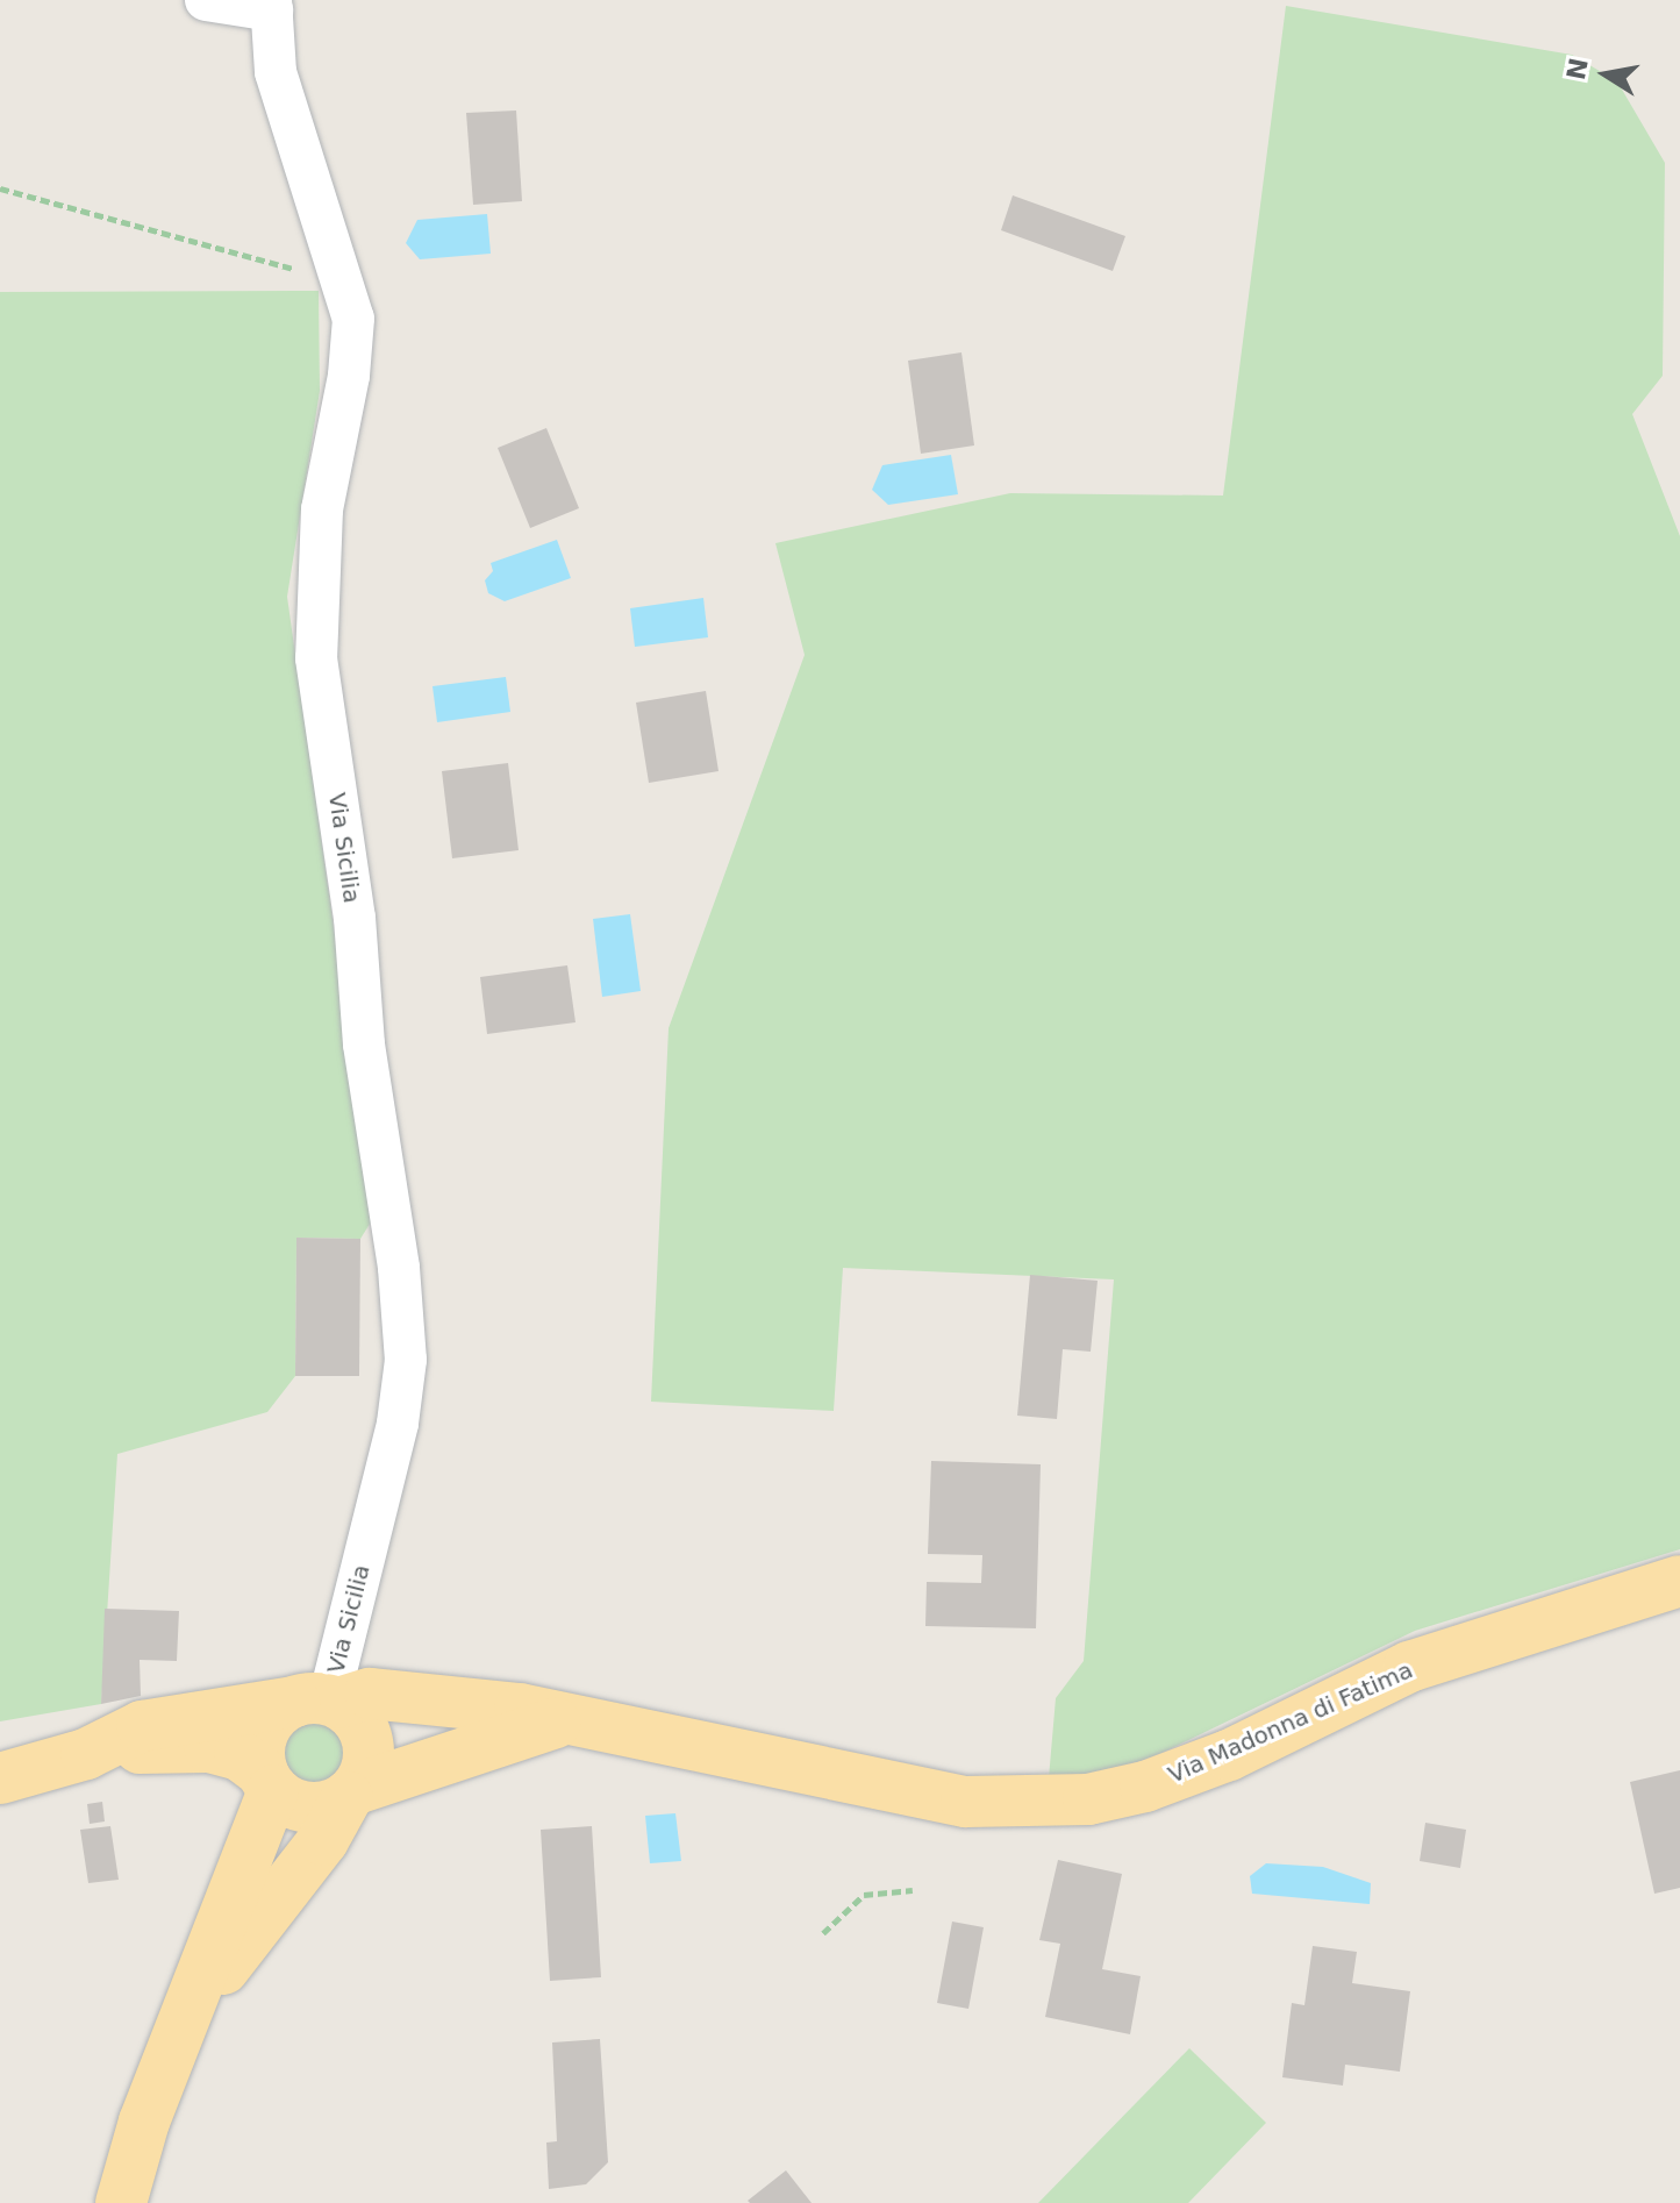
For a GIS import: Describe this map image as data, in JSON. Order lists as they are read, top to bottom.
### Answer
{
  "streets": {
    "main road": ["Via Madonna di Fatima"],
    "street": ["Via Sicilia"]
  },
  "crossings": [
    ["Via Sicilia", "Via Madonna di Fatima"]
  ],
  "north": "left"
}
